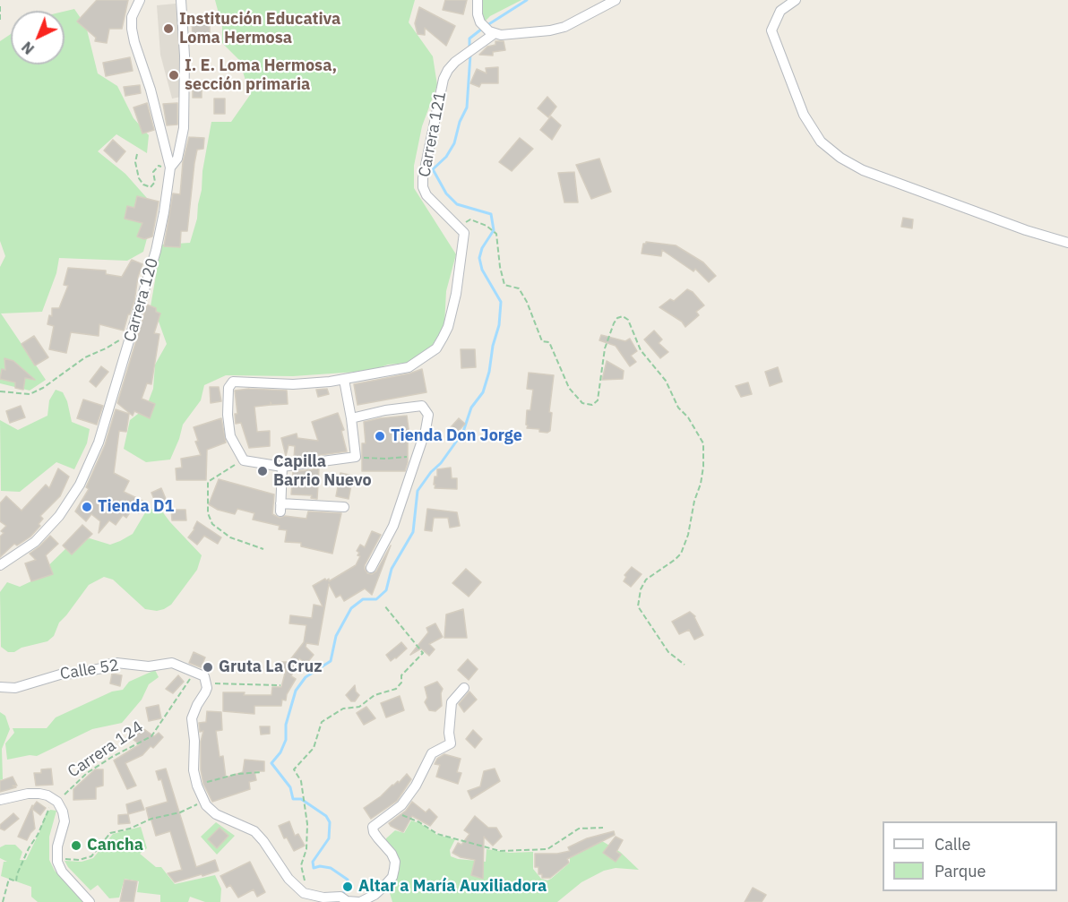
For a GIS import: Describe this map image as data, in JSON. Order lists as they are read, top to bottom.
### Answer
{
  "streets": {
    "street": ["Carrera 121", "Carrera 120", "Calle 52"],
    "path": ["Carrera 124"]
  },
  "crossings": [
    ["Calle 52", "Carrera 124"]
  ],
  "places": [
    "Institución Educativa Loma Hermosa",
    "I. E. Loma Hermosa, sección primaria",
    "Tienda Don Jorge",
    "Capilla Barrio Nuevo",
    "Tienda D1",
    "Gruta La Cruz",
    "Cancha",
    "Altar a María Auxiliadora"
  ],
  "legend": ["Calle", "Parque"],
  "north": "bottom left"
}
